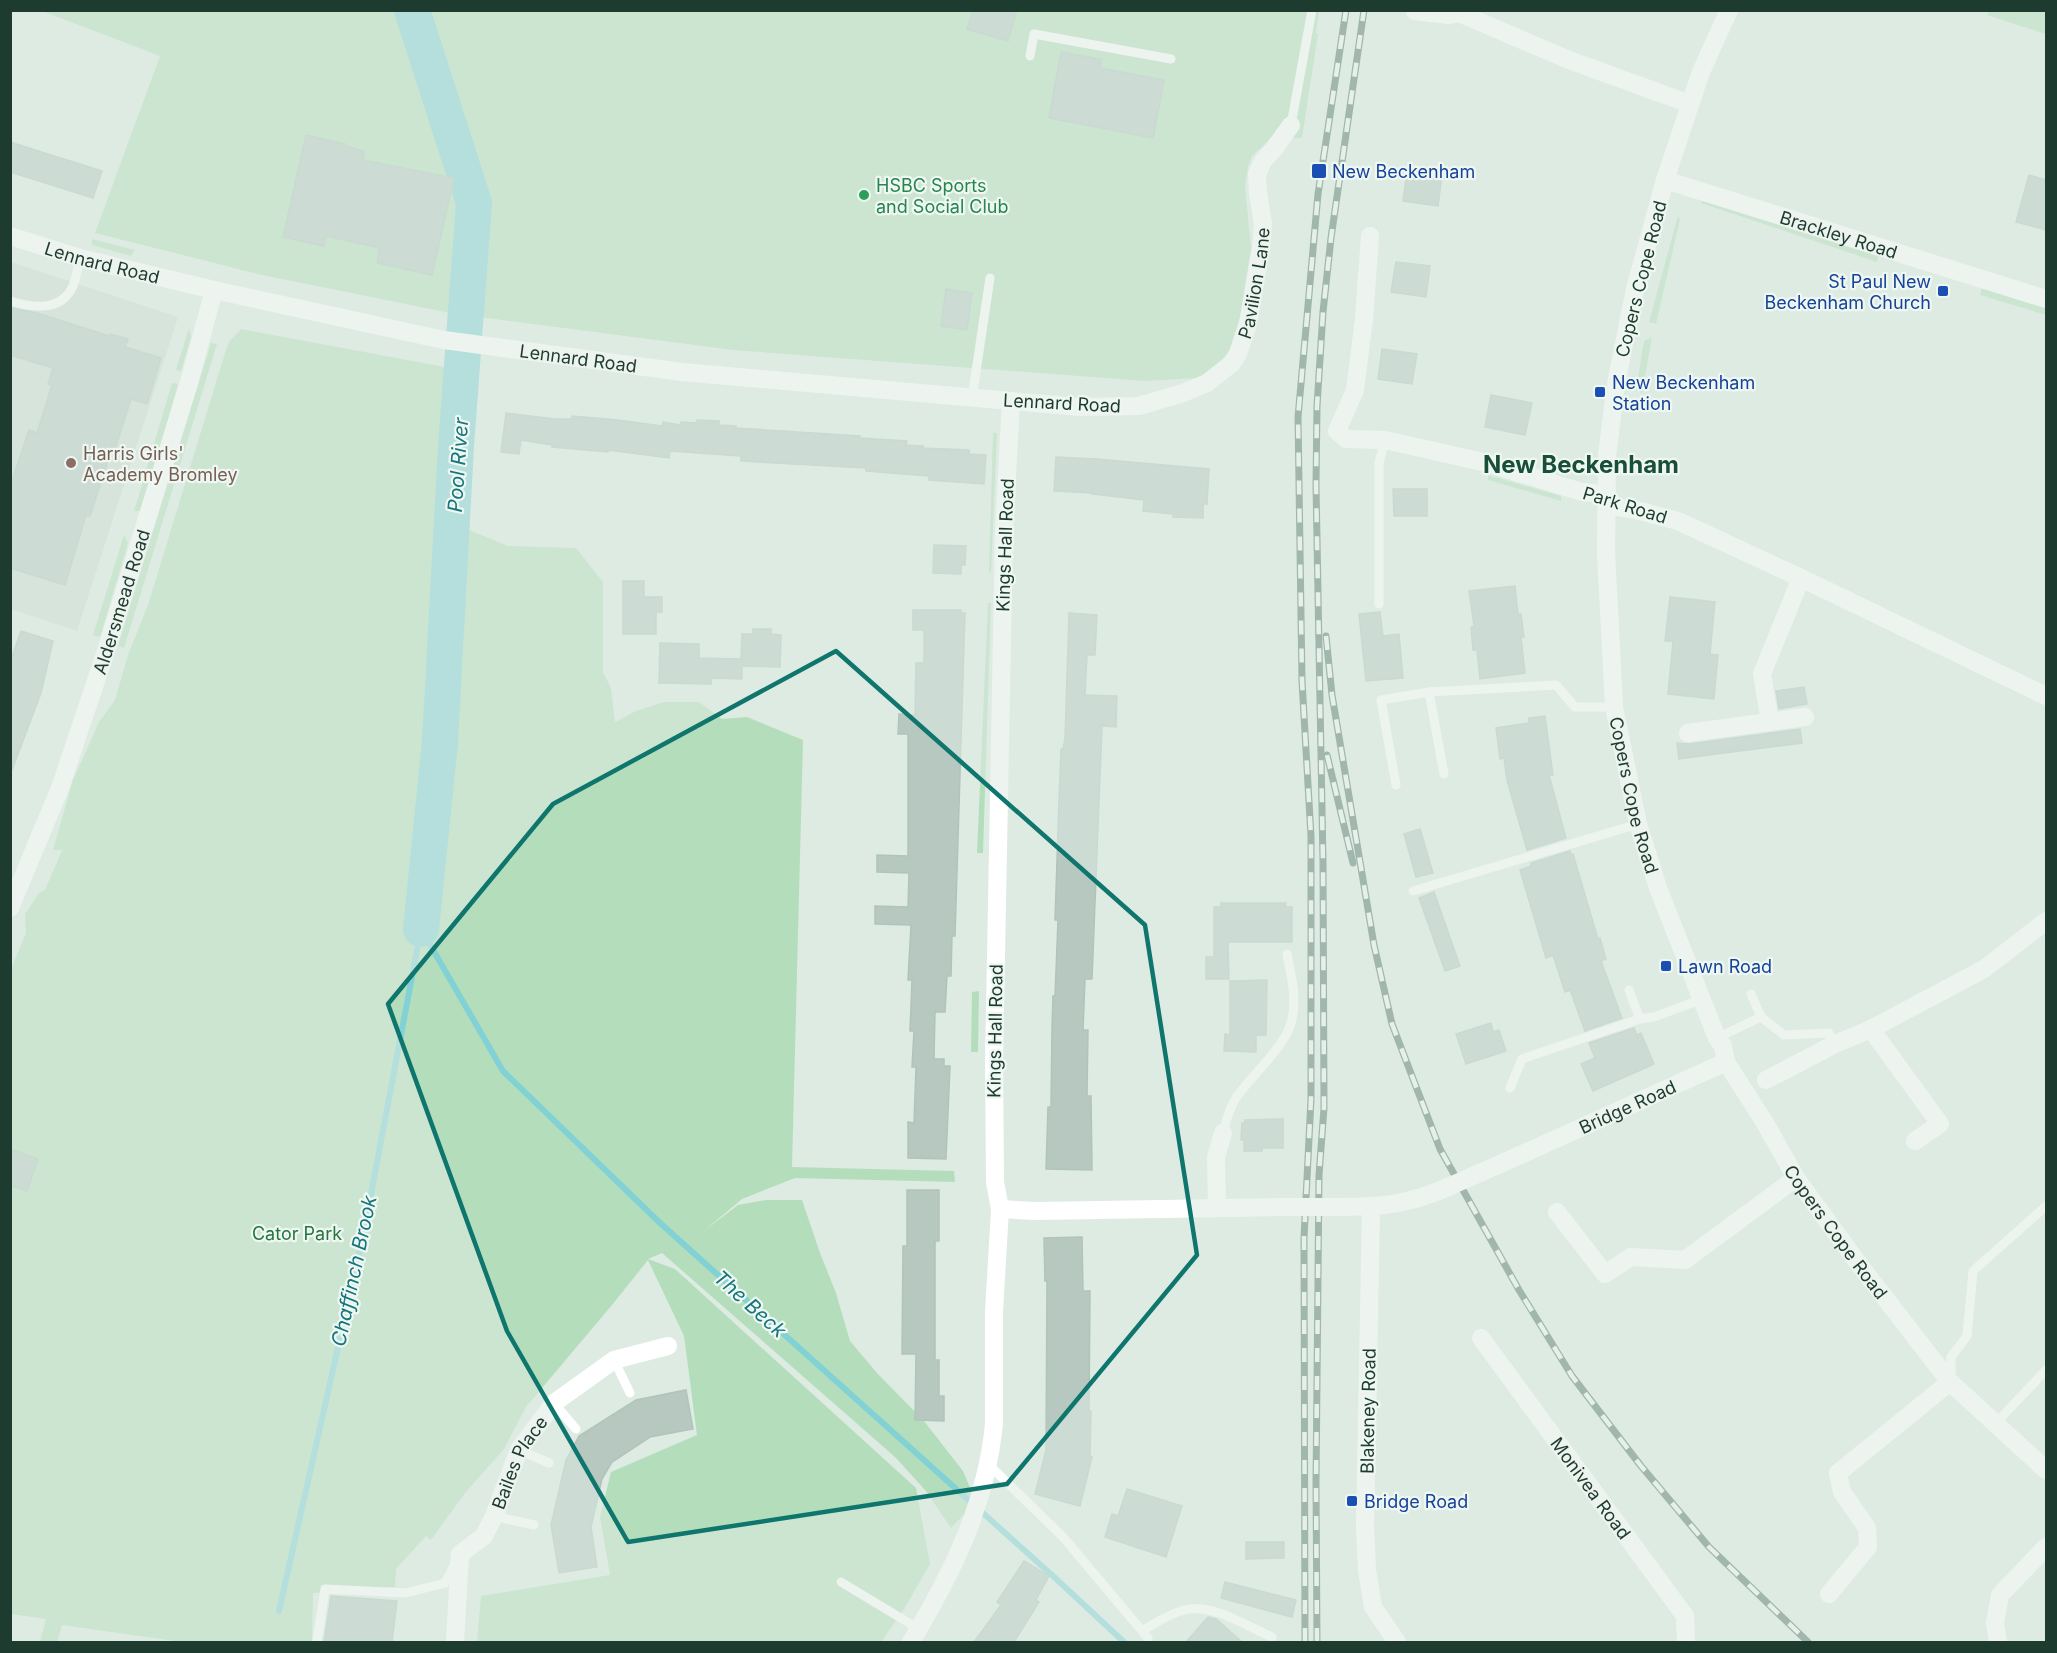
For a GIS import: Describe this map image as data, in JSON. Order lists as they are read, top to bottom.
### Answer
{
  "streets": {
    "street": [
      "Brackley Road",
      "Lennard Road",
      "Copers Cope Road",
      "Pavilion Lane",
      "Park Road",
      "Kings Hall Road",
      "Aldersmead Road",
      "Bridge Road",
      "Blakeney Road",
      "Bailes Place",
      "Monivea Road"
    ]
  },
  "crossings": [
    ["Brackley Road", "Copers Cope Road"],
    ["Lennard Road", "Pavilion Lane"],
    ["Lennard Road", "Kings Hall Road"],
    ["Lennard Road", "Aldersmead Road"],
    ["Copers Cope Road", "Park Road"],
    ["Copers Cope Road", "Bridge Road"],
    ["Kings Hall Road", "Bridge Road"],
    ["Bridge Road", "Blakeney Road"]
  ],
  "districts": ["New Beckenham"],
  "water": ["Pool River", "Chaffinch Brook", "The Beck"],
  "parks": ["Cator Park"],
  "places": {
    "transit": [
      "New Beckenham",
      "St Paul New Beckenham Church",
      "New Beckenham Station",
      "Lawn Road",
      "Bridge Road"
    ],
    "other": ["HSBC Sports and Social Club", "Harris Girls' Academy Bromley"]
  }
}
